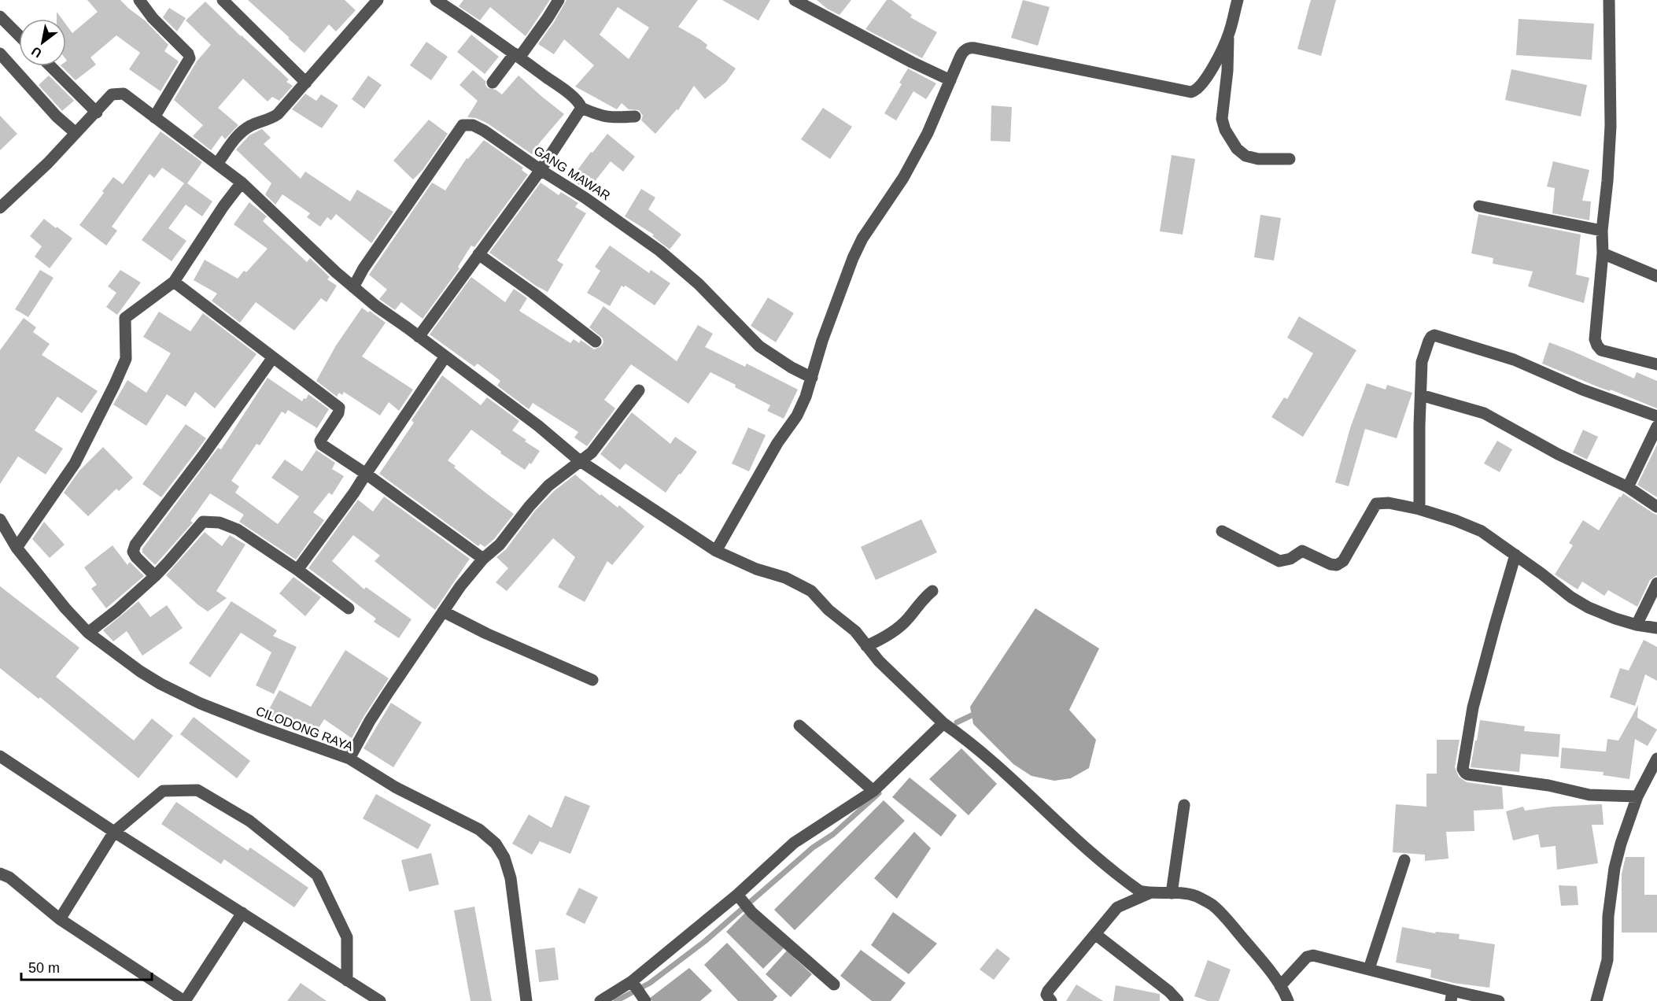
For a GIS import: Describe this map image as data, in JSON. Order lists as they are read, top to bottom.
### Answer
{
  "streets": {
    "street": ["GANG MAWAR", "CILODONG RAYA"]
  },
  "scale_bar": "50 m",
  "north": "bottom left"
}
